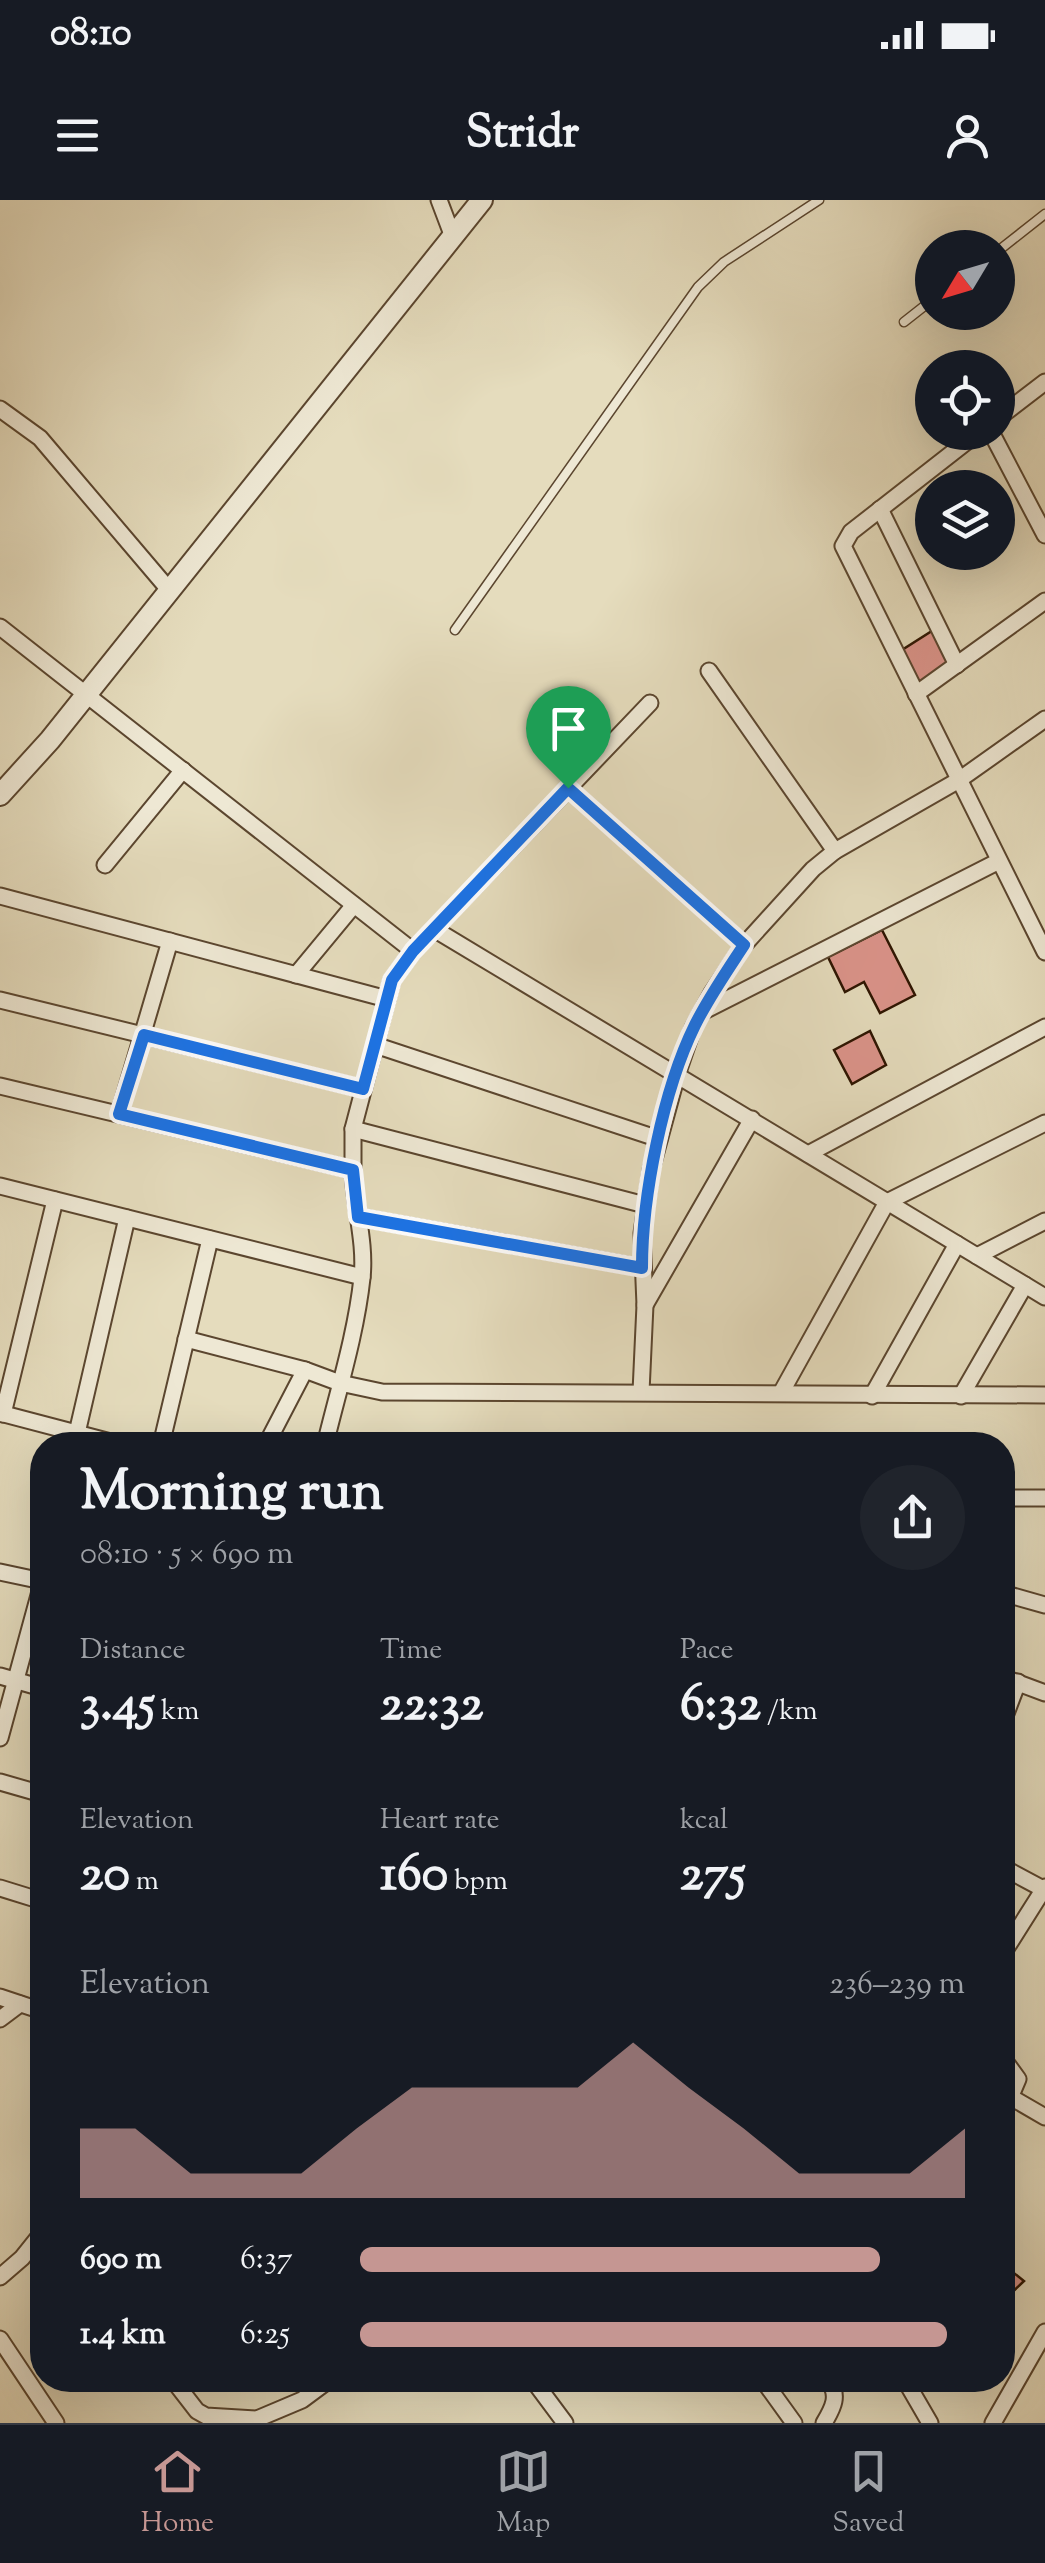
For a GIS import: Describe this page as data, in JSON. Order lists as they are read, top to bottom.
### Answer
{
  "north": "bottom left",
  "page": {
    "status": "08:10",
    "header": "Stridr",
    "heading": ["Morning run", "08:10 · 5 × 690 m"],
    "stats": [
      ["Distance", "3.45 km"],
      ["Time", "22:32"],
      ["Pace", "6:32 /km"],
      ["Elevation", "20 m"],
      ["Heart rate", "160 bpm"],
      ["kcal", "275"]
    ],
    "chart": ["Elevation", "236–239 m"],
    "list": [
      {
        "name": "690 m",
        "note": "6:37"
      },
      {
        "name": "1.4 km",
        "note": "6:25"
      }
    ],
    "tabs": ["Home", "Map", "Saved"]
  }
}
